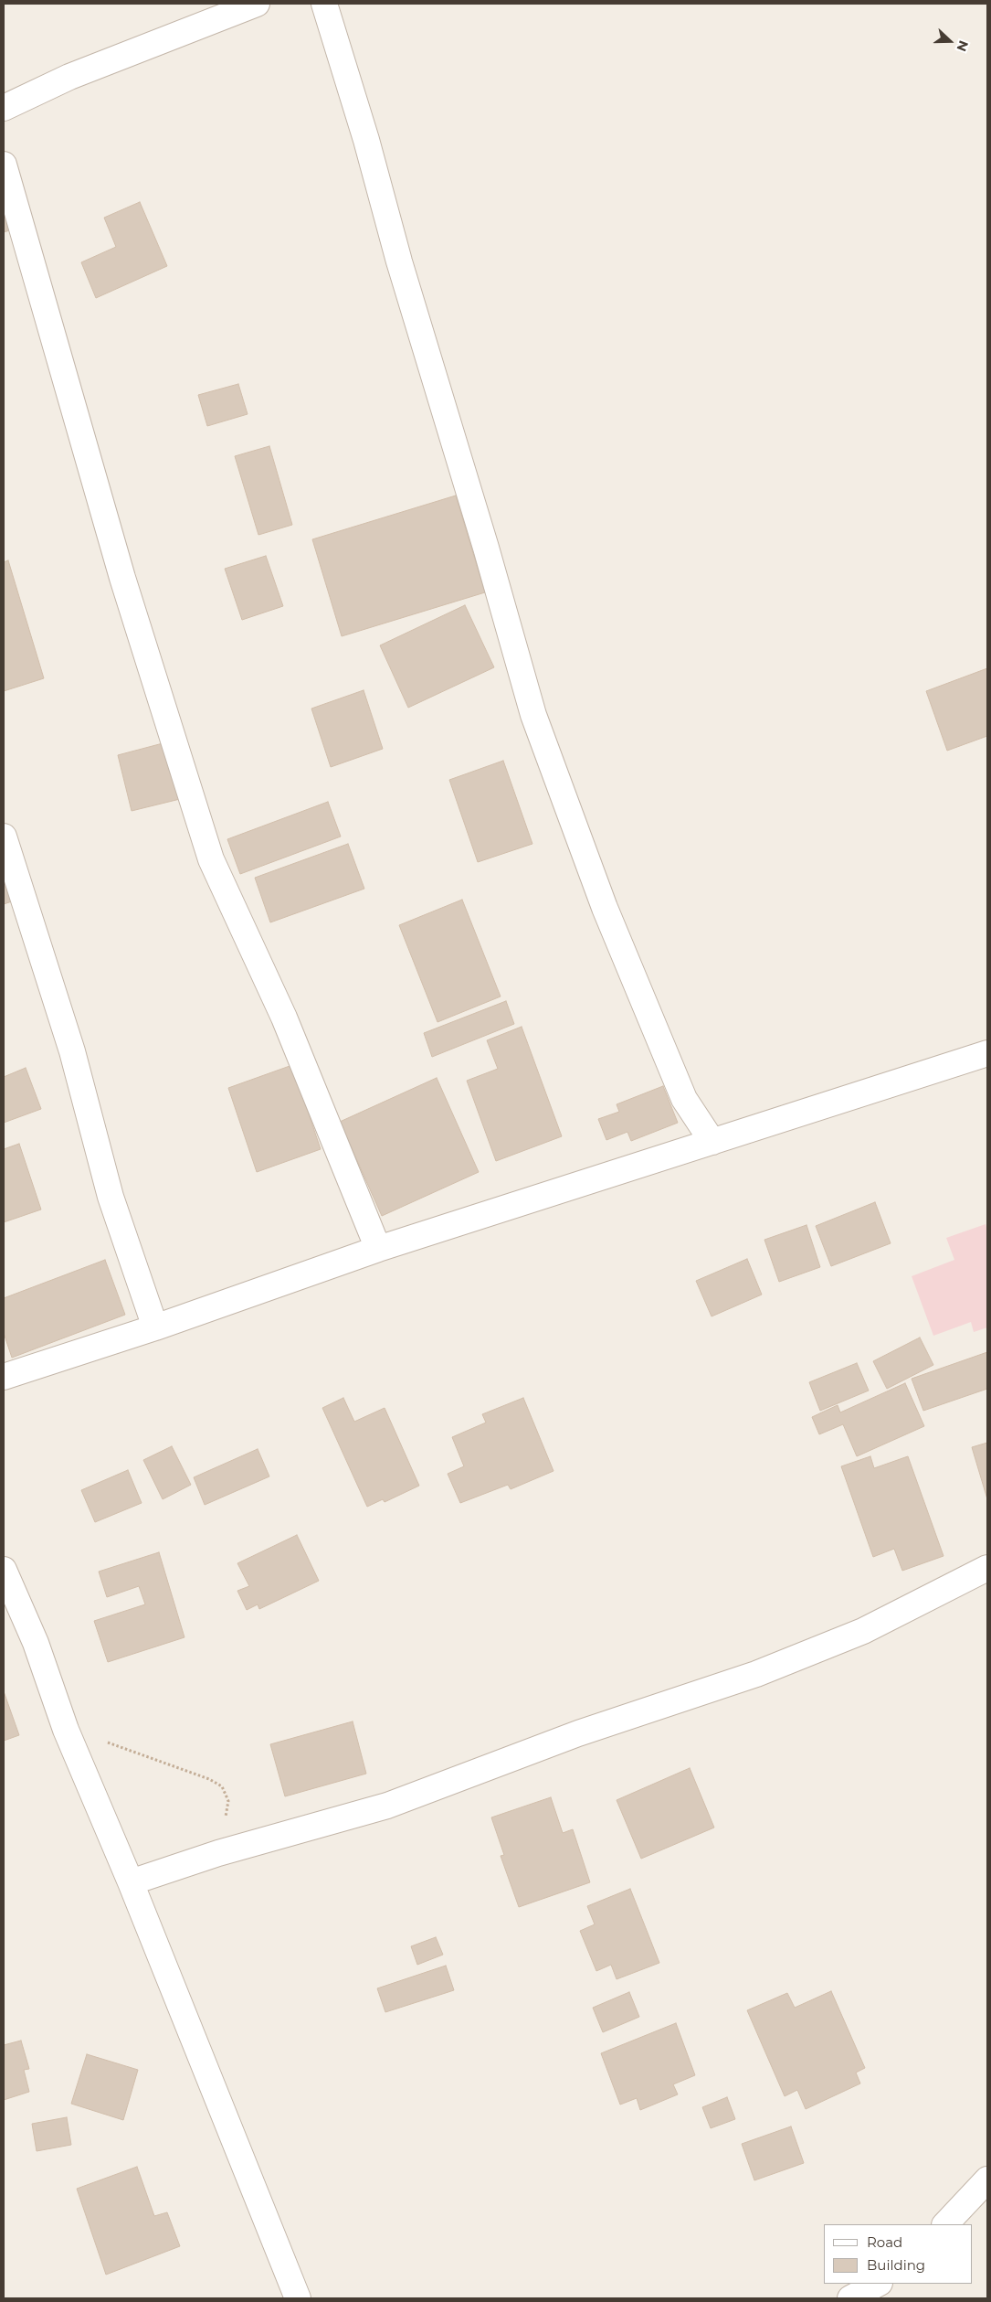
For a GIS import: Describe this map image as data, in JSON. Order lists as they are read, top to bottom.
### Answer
{
  "legend": ["Road", "Building"],
  "north": "right"
}
